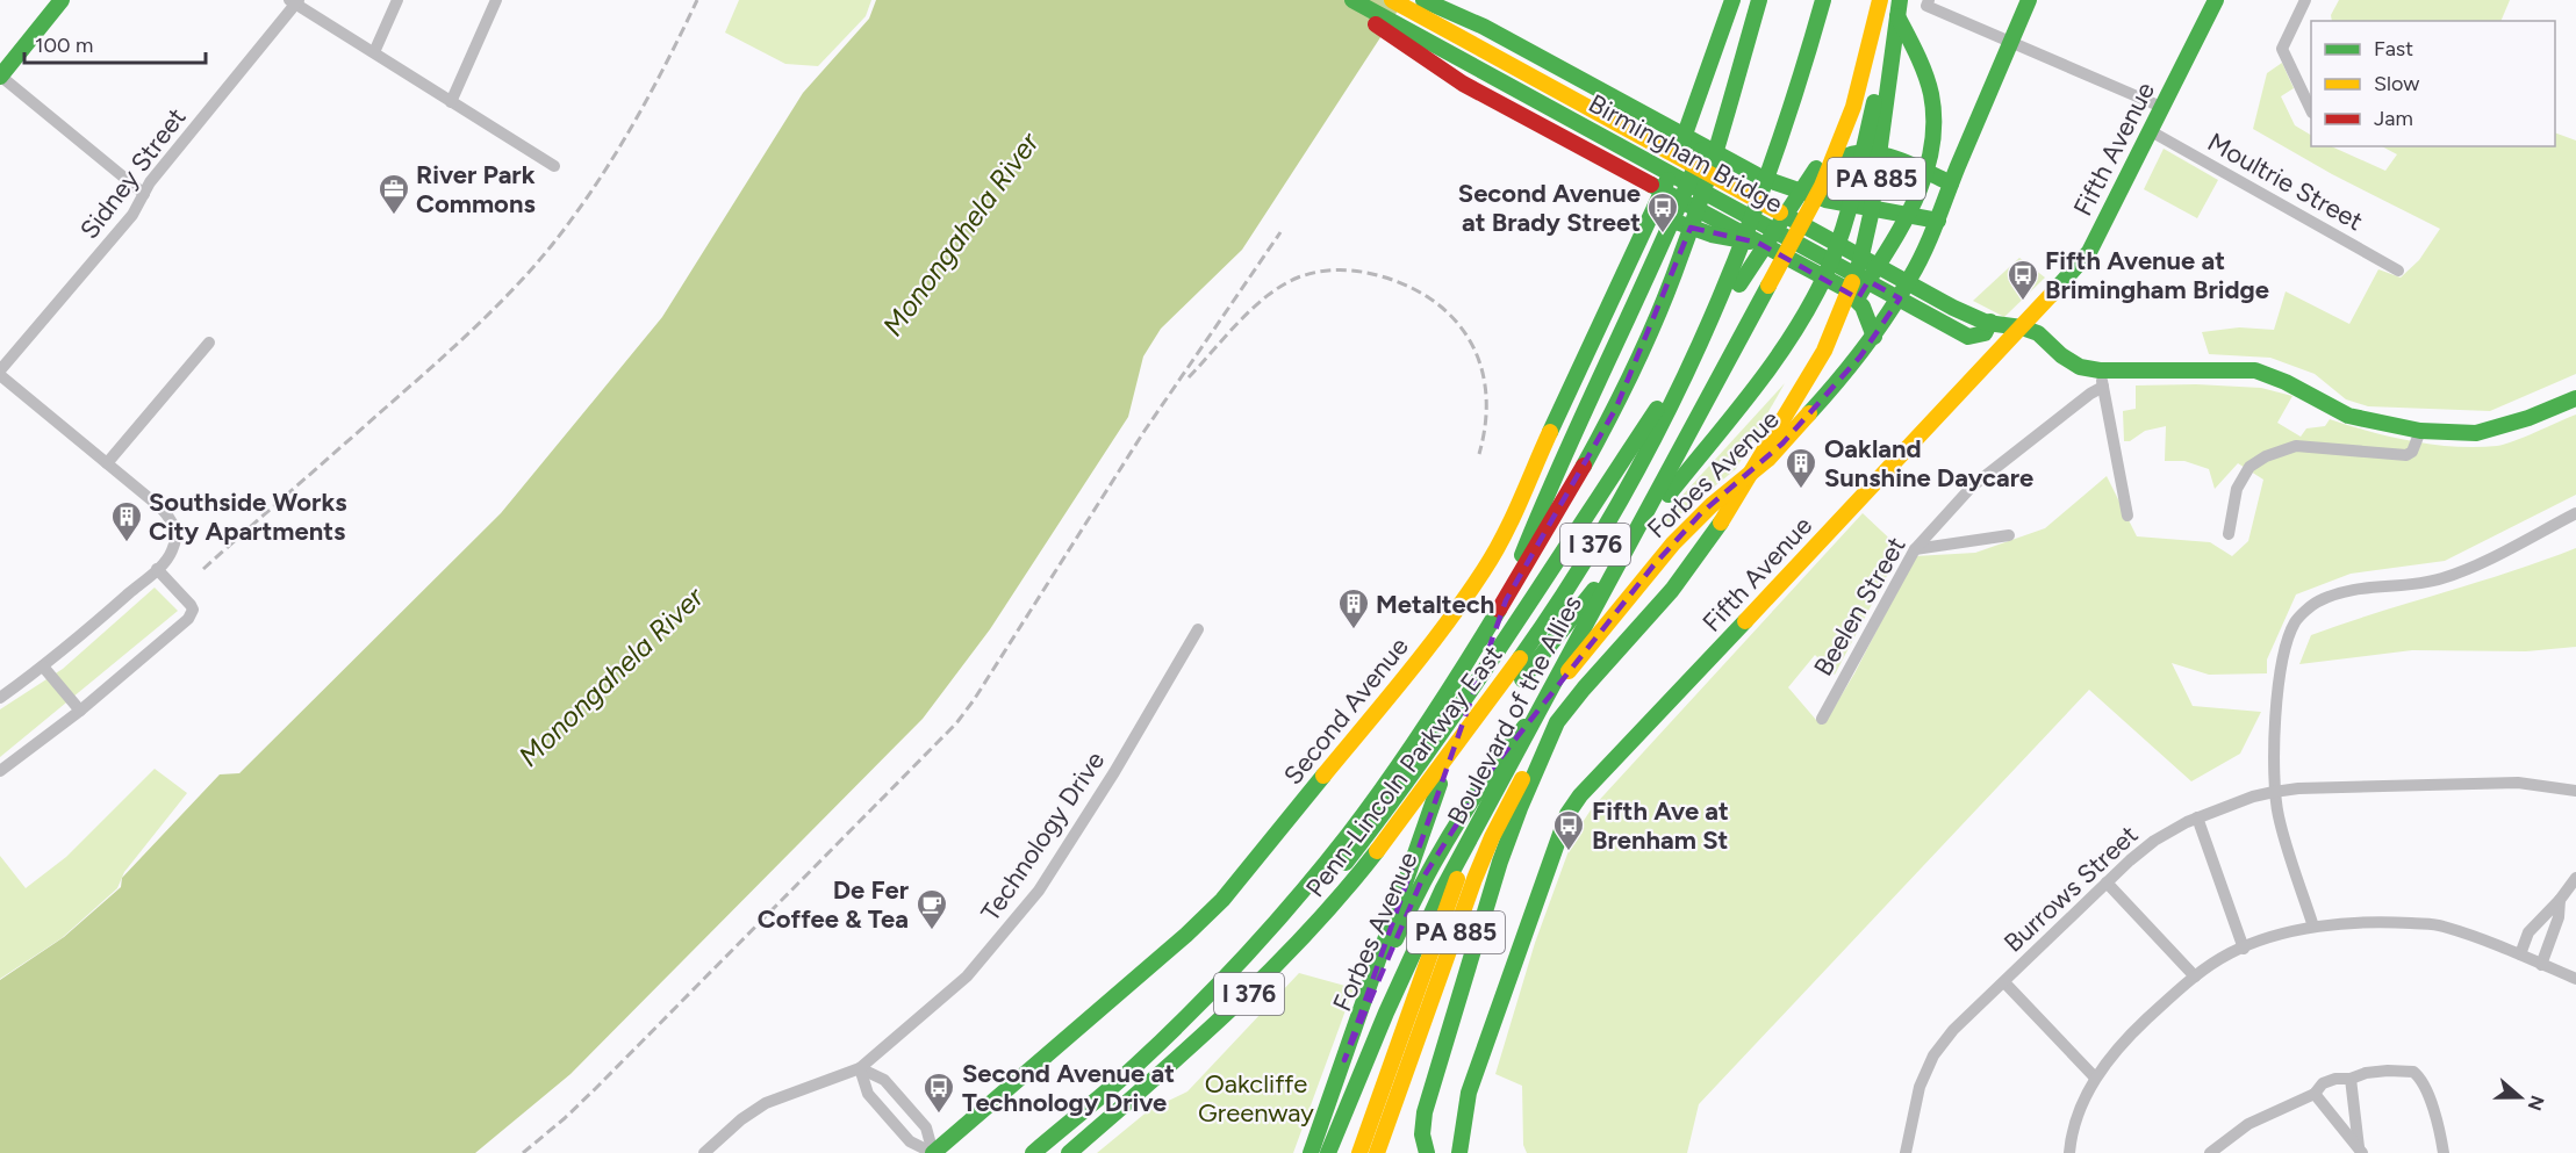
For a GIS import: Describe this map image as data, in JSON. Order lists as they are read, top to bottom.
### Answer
{
  "streets": {
    "main road": [
      "Fifth Avenue",
      "Birmingham Bridge",
      "PA 885",
      "Forbes Avenue",
      "I 376",
      "Boulevard of the Allies",
      "Second Avenue",
      "Penn-Lincoln Parkway East"
    ],
    "street": [
      "Sidney Street",
      "Moultrie Street",
      "Beelen Street",
      "Technology Drive",
      "Burrows Street"
    ]
  },
  "crossings": [
    ["Fifth Avenue", "Birmingham Bridge"],
    ["Fifth Avenue", "Moultrie Street"]
  ],
  "water": ["Monongahela River"],
  "parks": ["Oakcliffe Greenway"],
  "places": {
    "office": ["River Park Commons"],
    "bus stop": [
      "Second Avenue at Brady Street",
      "Fifth Avenue at Brimingham Bridge",
      "Fifth Ave at Brenham St",
      "Second Avenue at Technology Drive"
    ],
    "building": ["Oakland Sunshine Daycare", "Southside Works City Apartments", "Metaltech"],
    "cafe": ["De Fer Coffee & Tea"]
  },
  "legend": ["Fast", "Slow", "Jam"],
  "scale_bar": "100 m",
  "north": "right"
}
